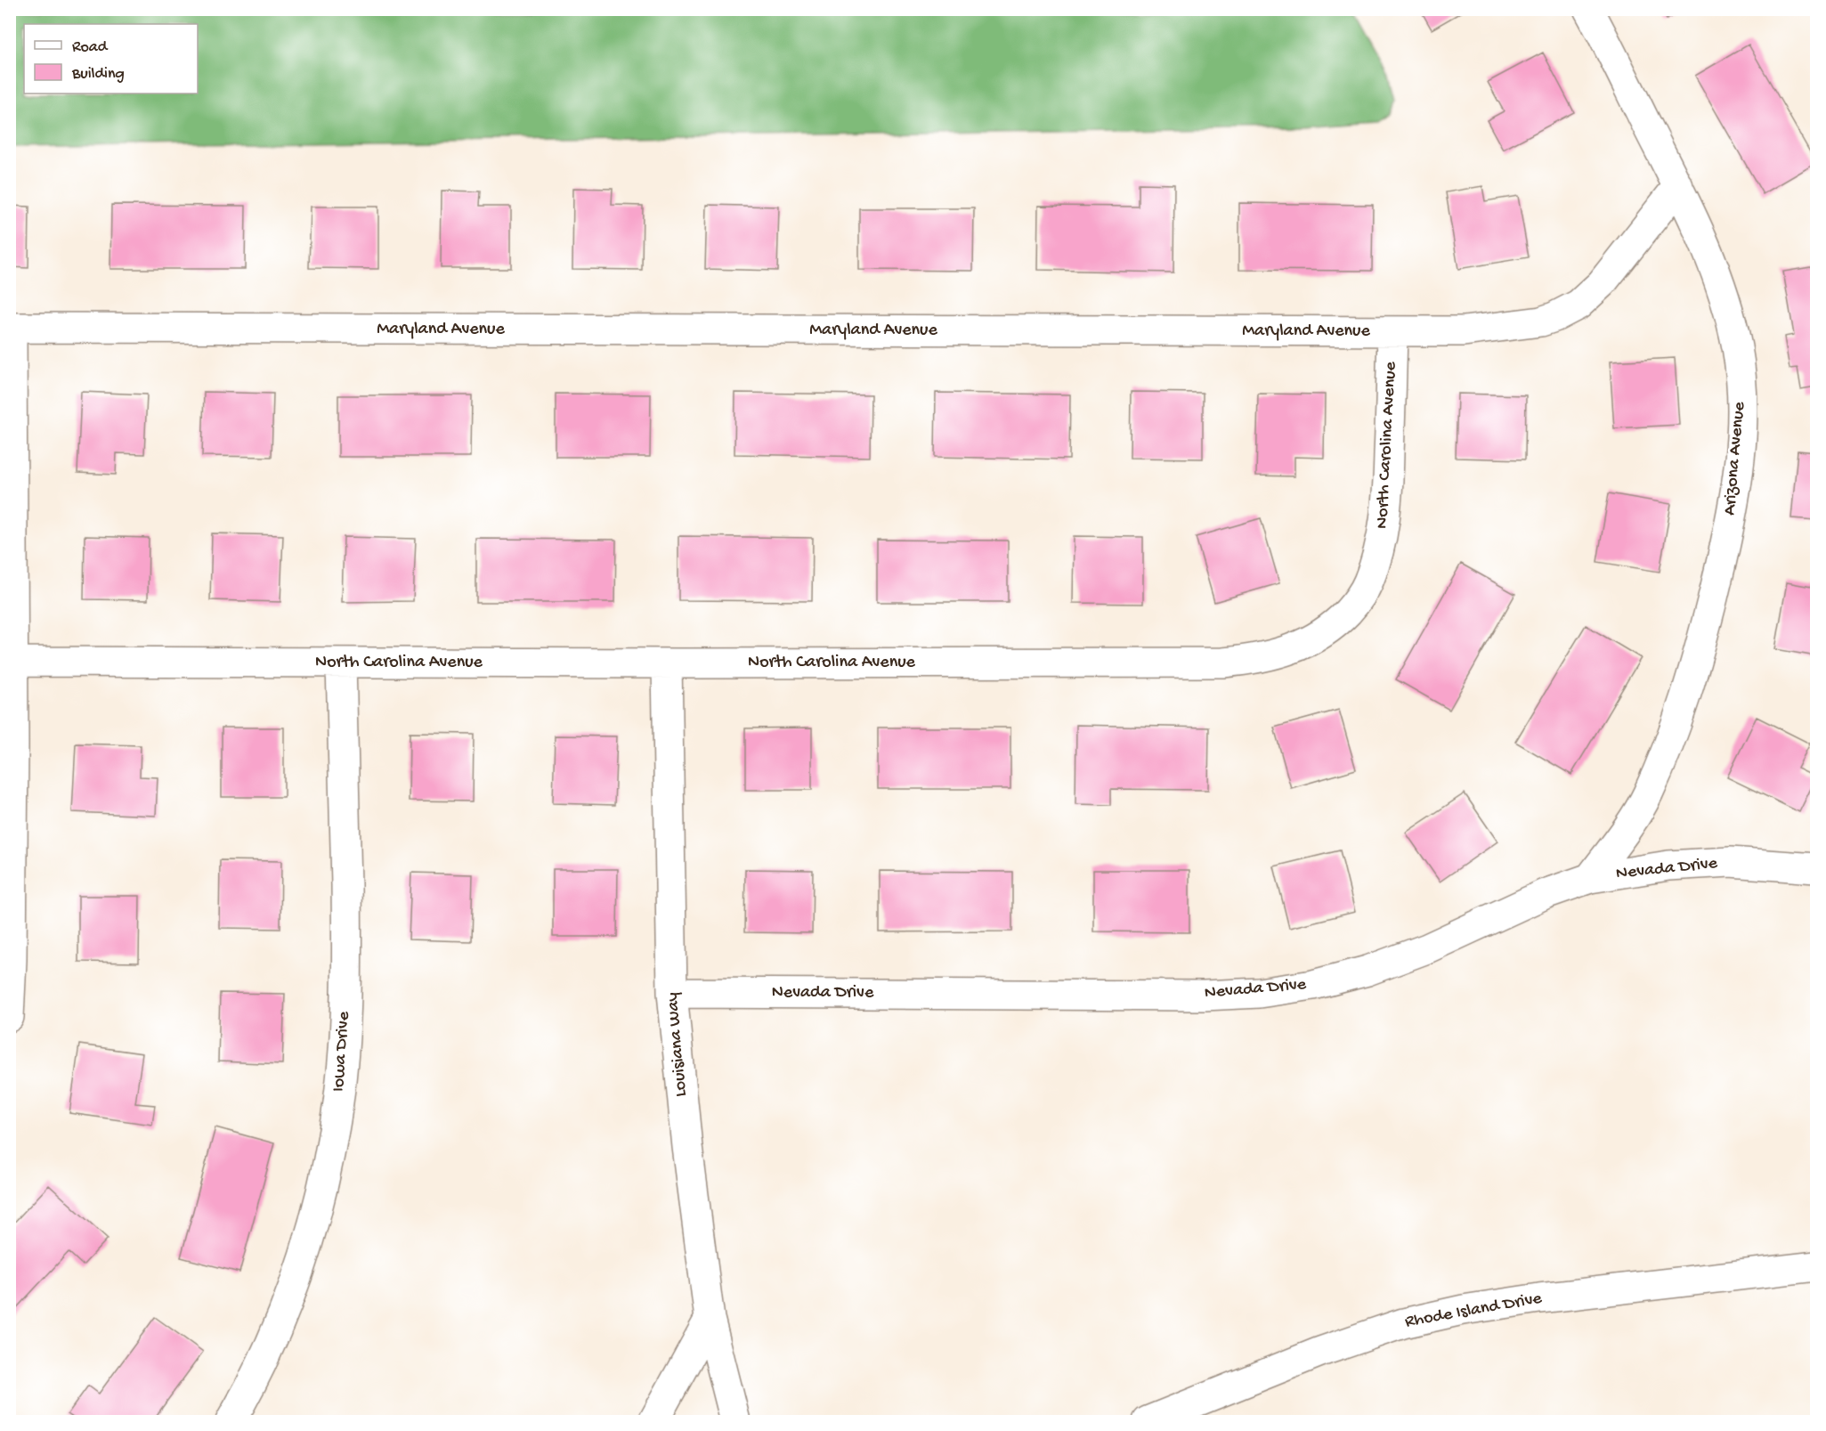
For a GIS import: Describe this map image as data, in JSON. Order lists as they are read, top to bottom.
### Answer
{
  "streets": {
    "street": [
      "Maryland Avenue",
      "North Carolina Avenue",
      "Arizona Avenue",
      "Nevada Drive",
      "Louisiana Way",
      "Iowa Drive",
      "Rhode Island Drive"
    ]
  },
  "crossings": [
    ["Maryland Avenue", "North Carolina Avenue"],
    ["Maryland Avenue", "Arizona Avenue"],
    ["North Carolina Avenue", "Louisiana Way"],
    ["North Carolina Avenue", "Iowa Drive"],
    ["Arizona Avenue", "Nevada Drive"],
    ["Nevada Drive", "Louisiana Way"]
  ],
  "legend": ["Road", "Building"]
}
